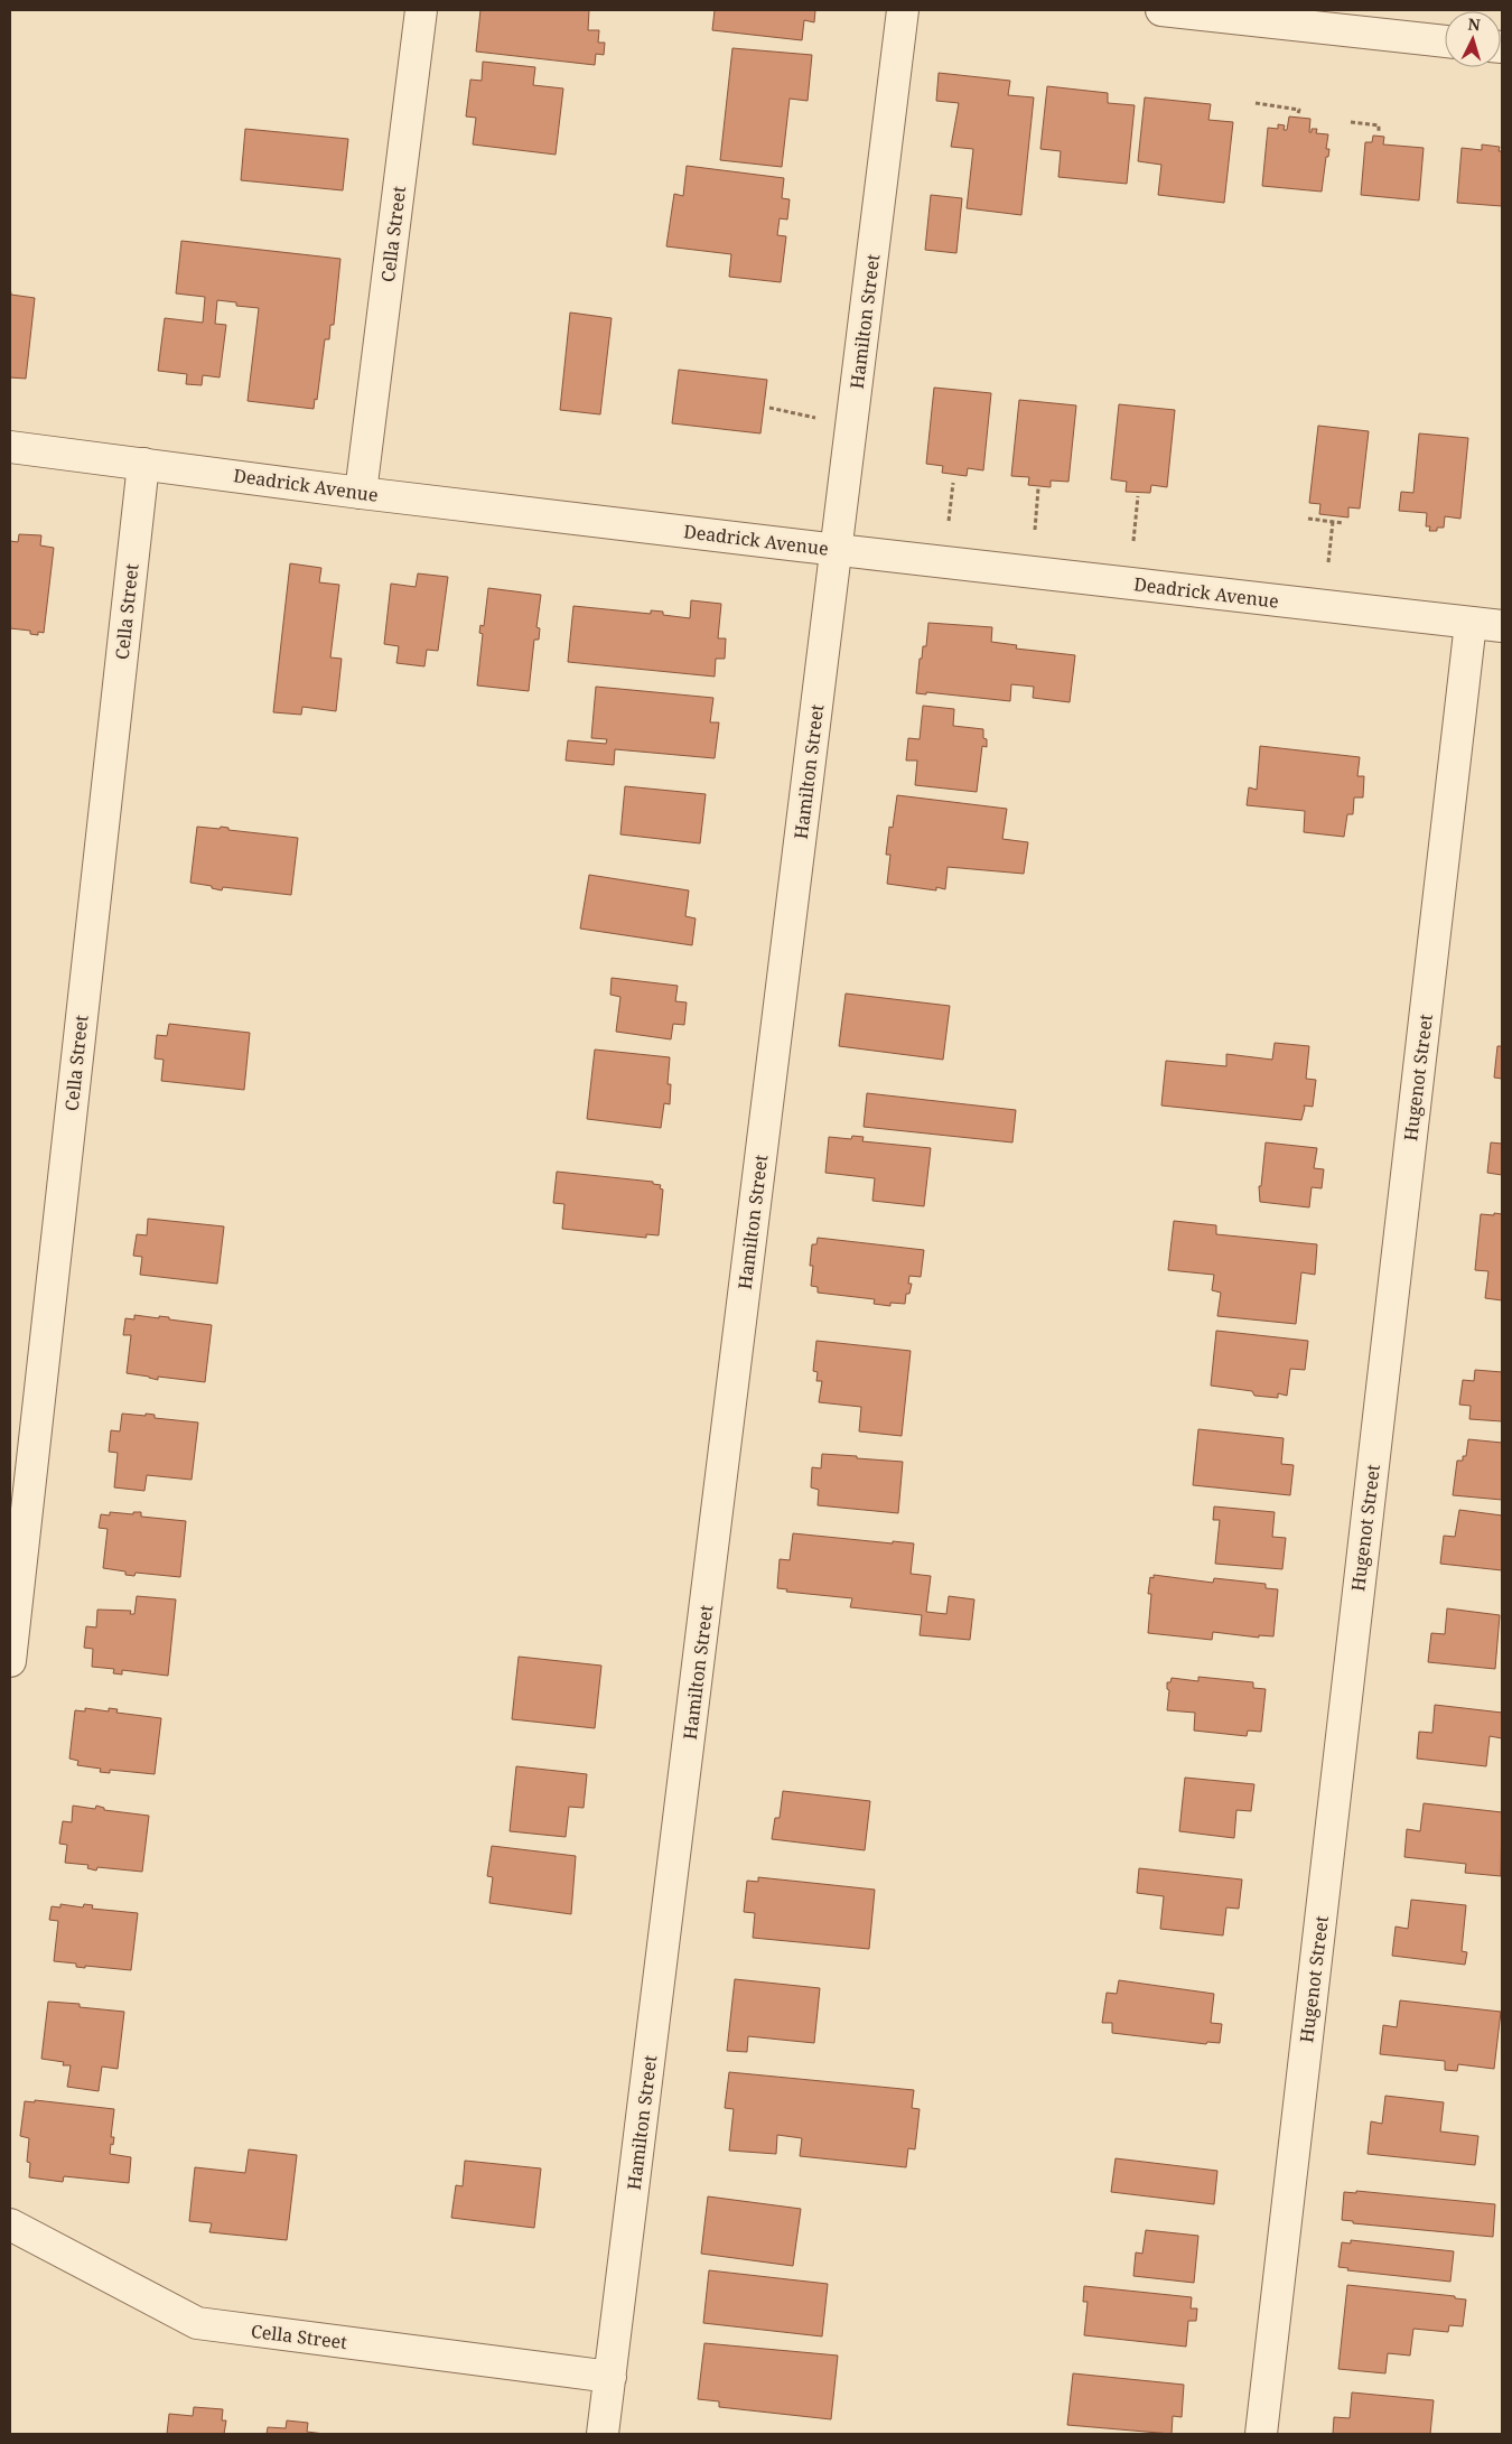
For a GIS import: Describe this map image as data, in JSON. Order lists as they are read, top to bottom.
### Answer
{
  "streets": {
    "street": [
      "Cella Street",
      "Hamilton Street",
      "Deadrick Avenue",
      "Hugenot Street"
    ]
  },
  "crossings": [
    ["Cella Street", "Hamilton Street"],
    ["Cella Street", "Deadrick Avenue"],
    ["Hamilton Street", "Deadrick Avenue"],
    ["Deadrick Avenue", "Hugenot Street"]
  ],
  "north": "top"
}
